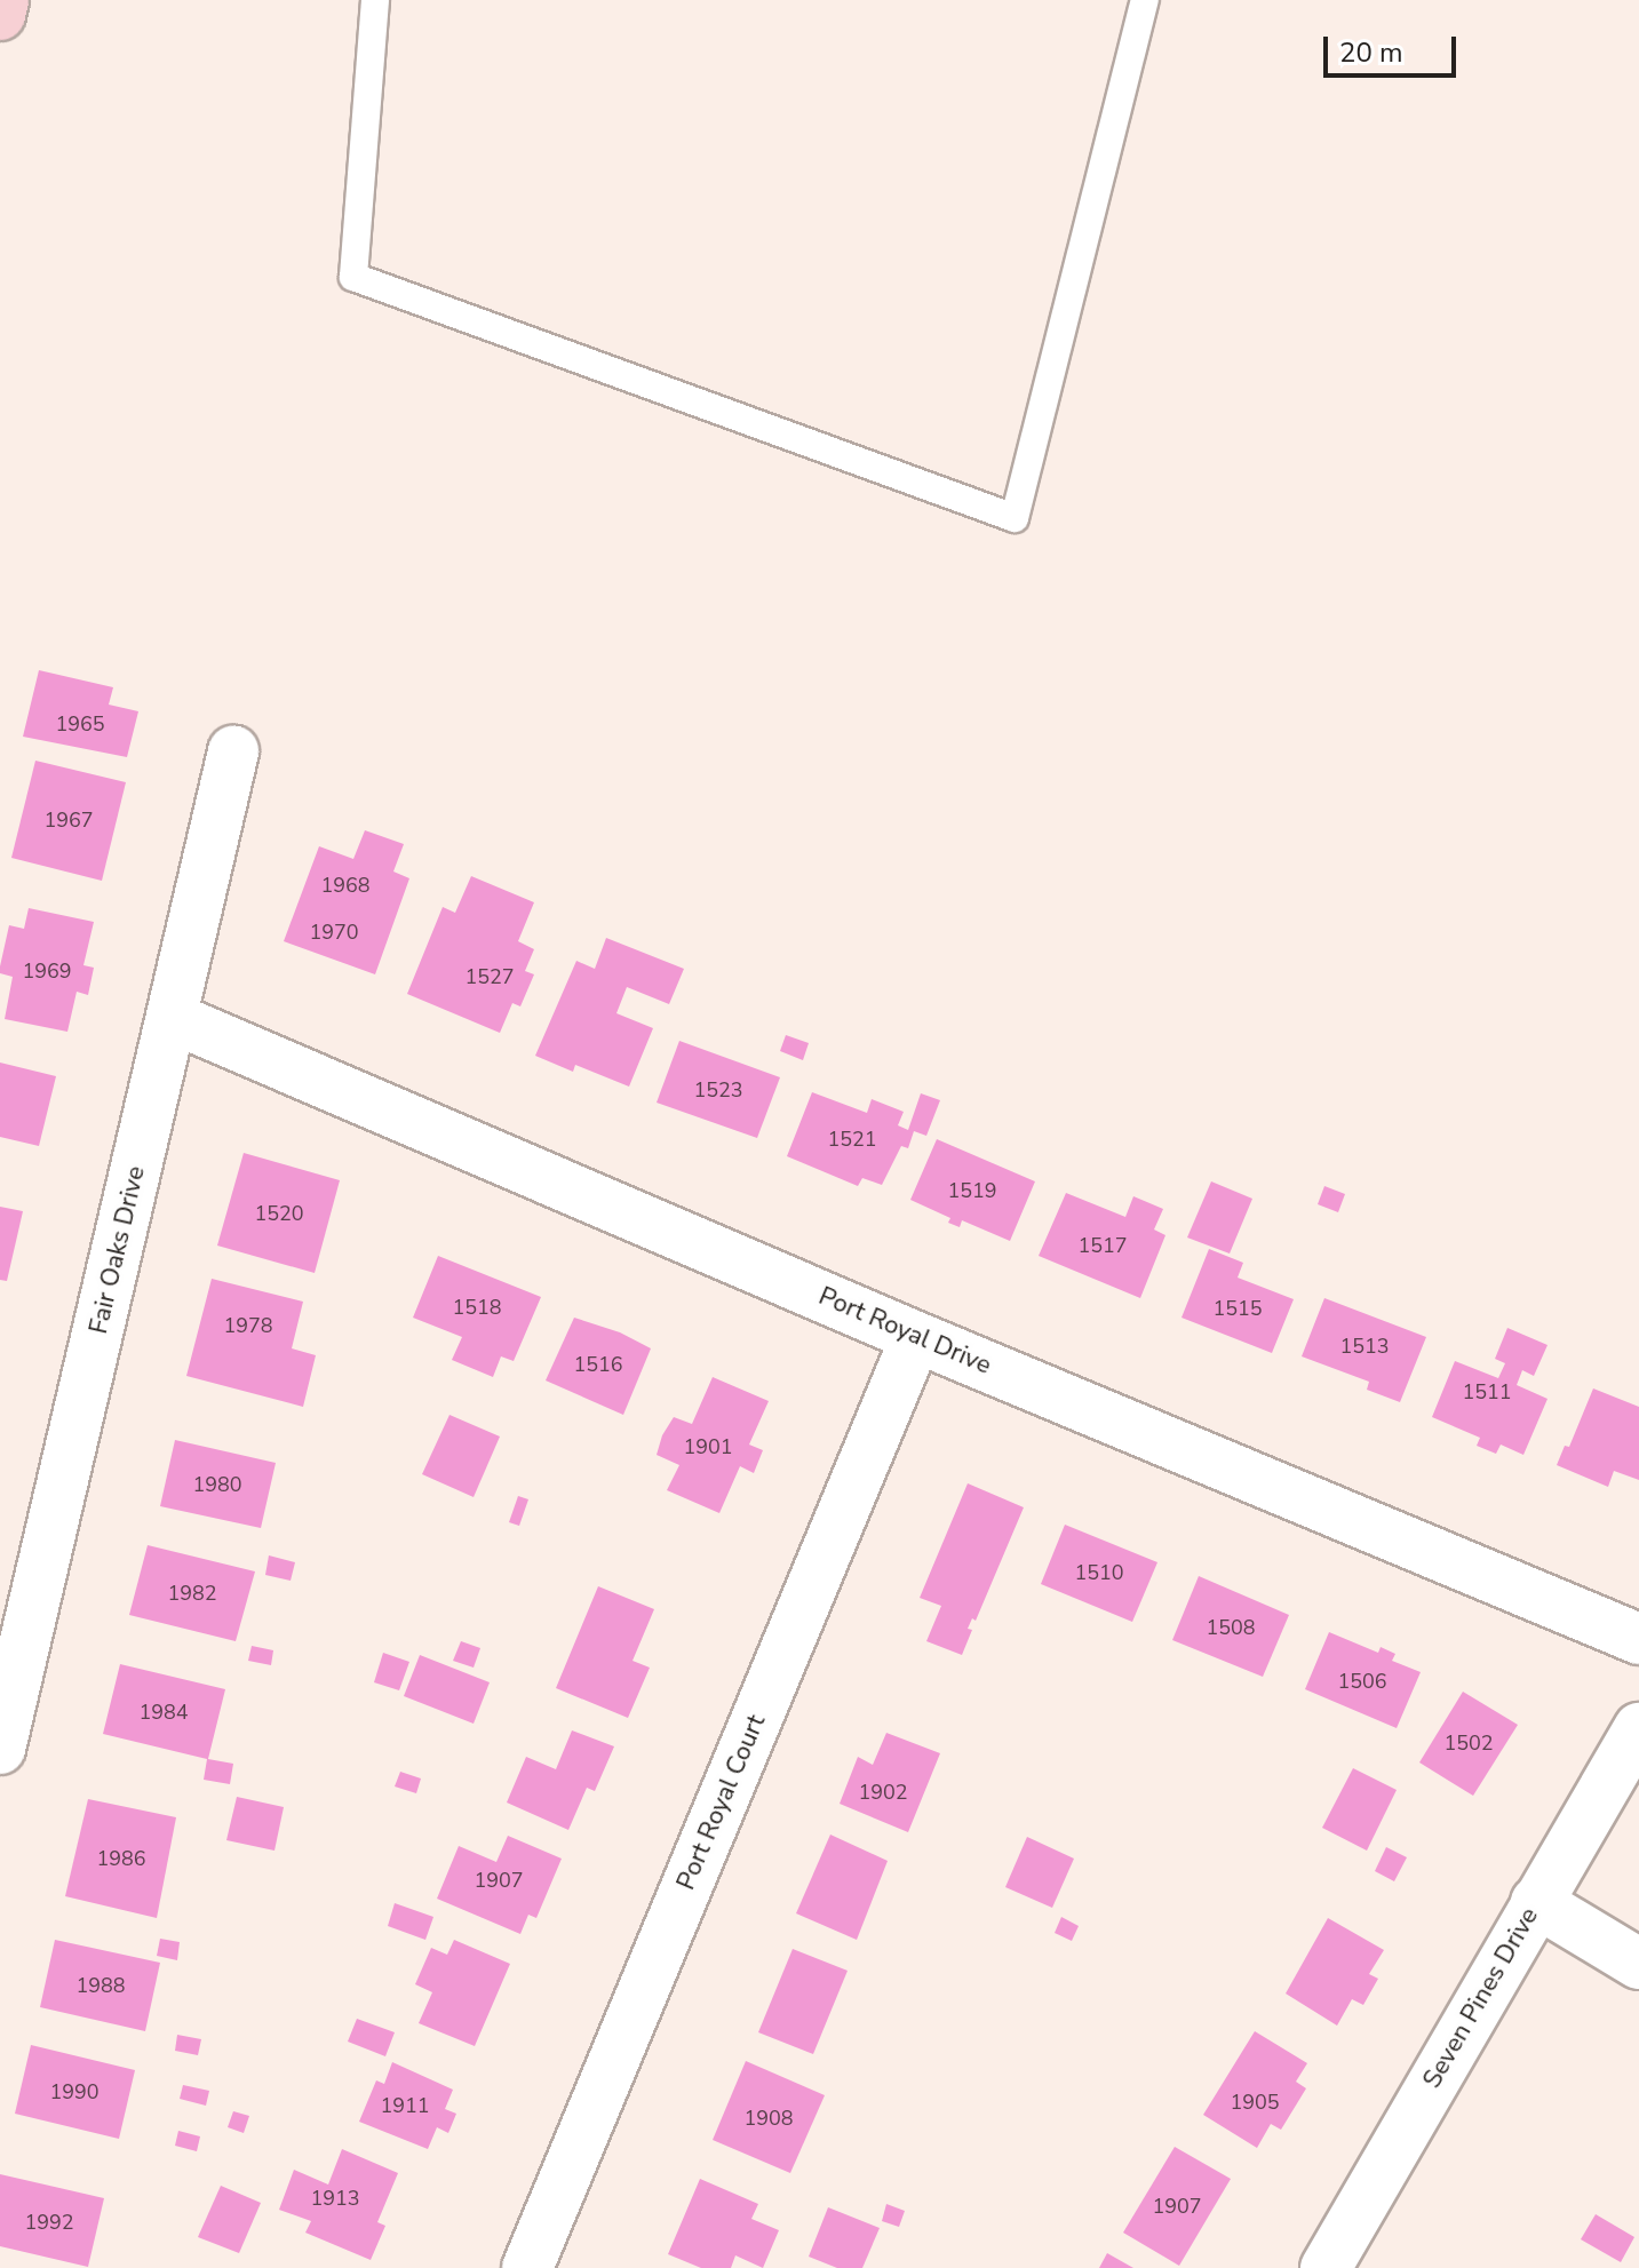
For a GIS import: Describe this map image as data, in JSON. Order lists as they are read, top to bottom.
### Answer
{
  "streets": {
    "street": [
      "Fair Oaks Drive",
      "Port Royal Drive",
      "Port Royal Court",
      "Seven Pines Drive"
    ]
  },
  "crossings": [
    ["Fair Oaks Drive", "Port Royal Drive"],
    ["Port Royal Drive", "Port Royal Court"]
  ],
  "house_numbers": [
    "1965",
    "1967",
    "1968",
    "1970",
    "1969",
    "1527",
    "1523",
    "1521",
    "1519",
    "1520",
    "1517",
    "1518",
    "1515",
    "1978",
    "1513",
    "1516",
    "1511",
    "1901",
    "1980",
    "1510",
    "1982",
    "1508",
    "1506",
    "1984",
    "1502",
    "1902",
    "1986",
    "1907",
    "1988",
    "1990",
    "1905",
    "1911",
    "1908",
    "1913",
    "1907",
    "1992"
  ],
  "scale_bar": "20 m"
}
